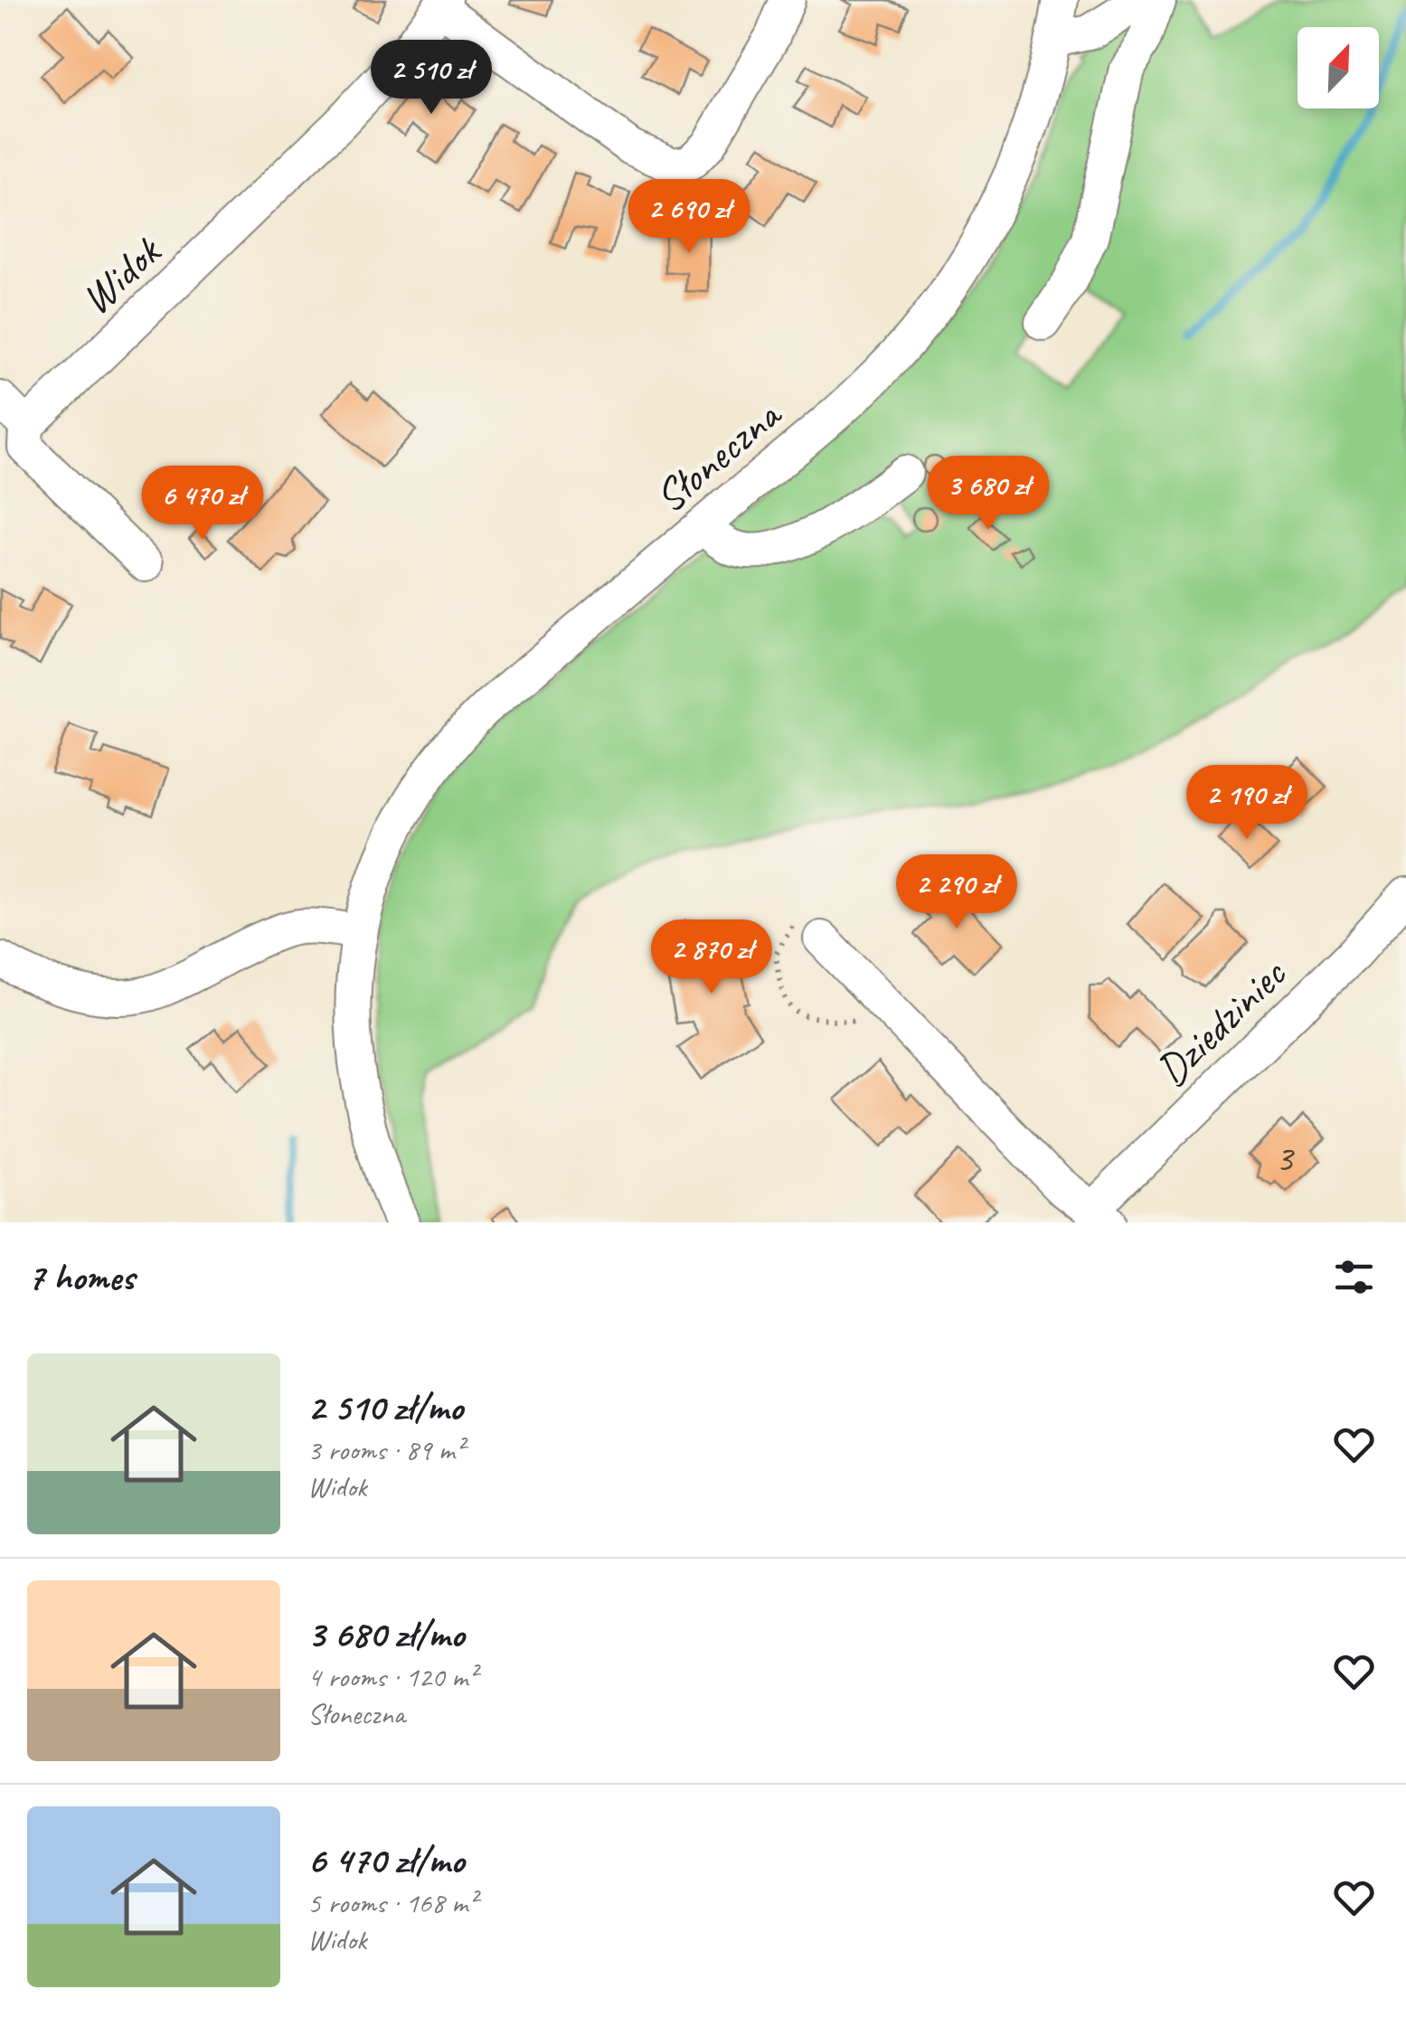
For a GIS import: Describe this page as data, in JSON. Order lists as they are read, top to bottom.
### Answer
{
  "streets": {
    "street": ["Widok", "Słoneczna", "Dziedziniec"]
  },
  "house_numbers": ["3"],
  "north": "top right",
  "page": {
    "price": [
      "2 510 zł",
      "2 690 zł",
      "3 680 zł",
      "6 470 zł",
      "2 190 zł",
      "2 290 zł",
      "2 870 zł"
    ],
    "heading": "7 homes",
    "list": [
      {
        "name": "2 510 zł/mo",
        "note": "3 rooms · 89 m² · Widok"
      },
      {
        "name": "3 680 zł/mo",
        "note": "4 rooms · 120 m² · Słoneczna"
      },
      {
        "name": "6 470 zł/mo",
        "note": "5 rooms · 168 m² · Widok"
      }
    ]
  }
}
